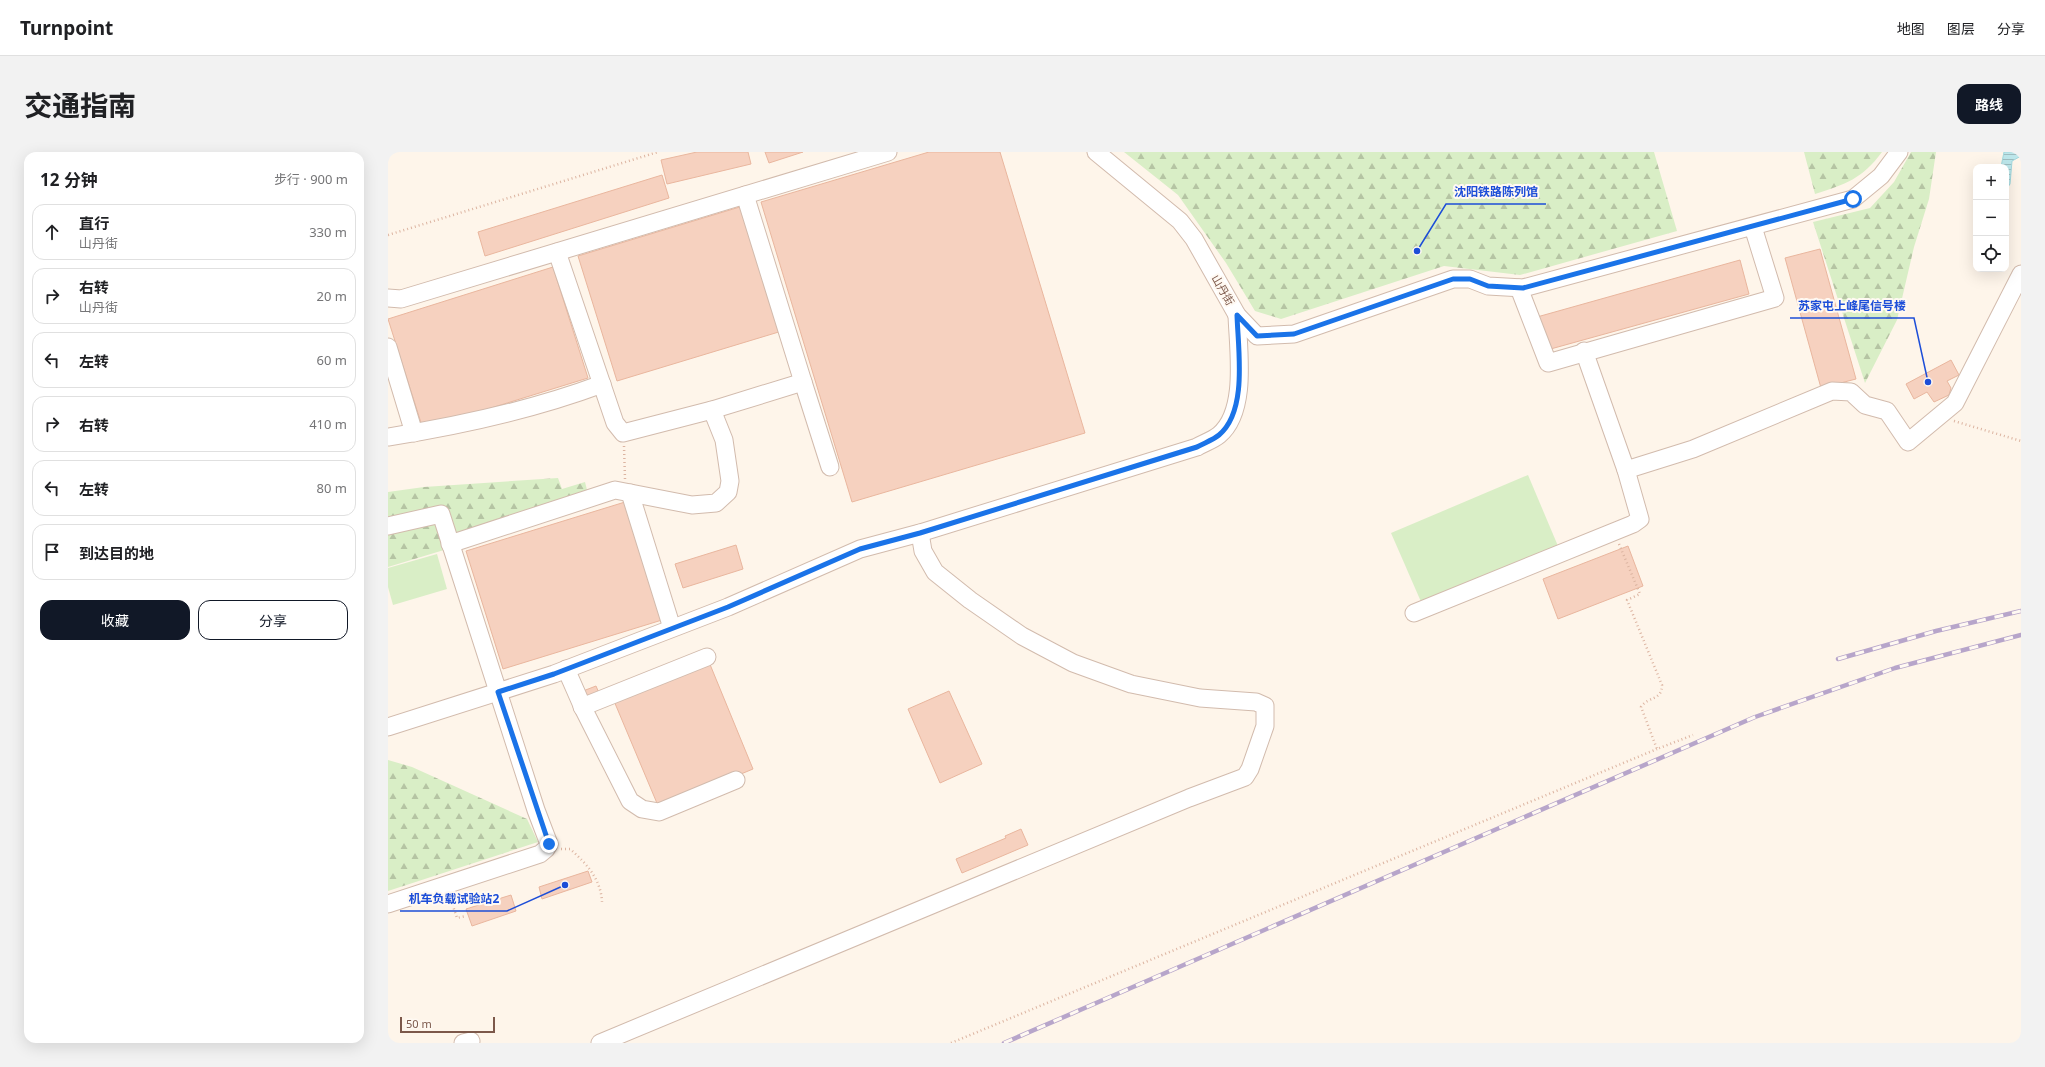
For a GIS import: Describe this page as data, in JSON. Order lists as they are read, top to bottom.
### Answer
{
  "streets": {
    "lane": ["山丹街"]
  },
  "places": ["沈阳铁路陈列馆", "苏家屯上峰尾信号楼", "机车负载试验站2"],
  "scale_bar": "50 m",
  "page": {
    "header": "Turnpoint",
    "nav": ["地图", "图层", "分享"],
    "title": "交通指南",
    "buttons": [
      "路线",
      ["收藏", "分享"]
    ],
    "heading": ["12 分钟", "步行 · 900 m"],
    "map_buttons": ["+", "−"],
    "list": [
      ["直行", "山丹街", "330 m"],
      ["右转", "山丹街", "20 m"],
      ["左转", "60 m"],
      ["右转", "410 m"],
      ["左转", "80 m"],
      "到达目的地"
    ],
    "scale": "50 m"
  }
}
